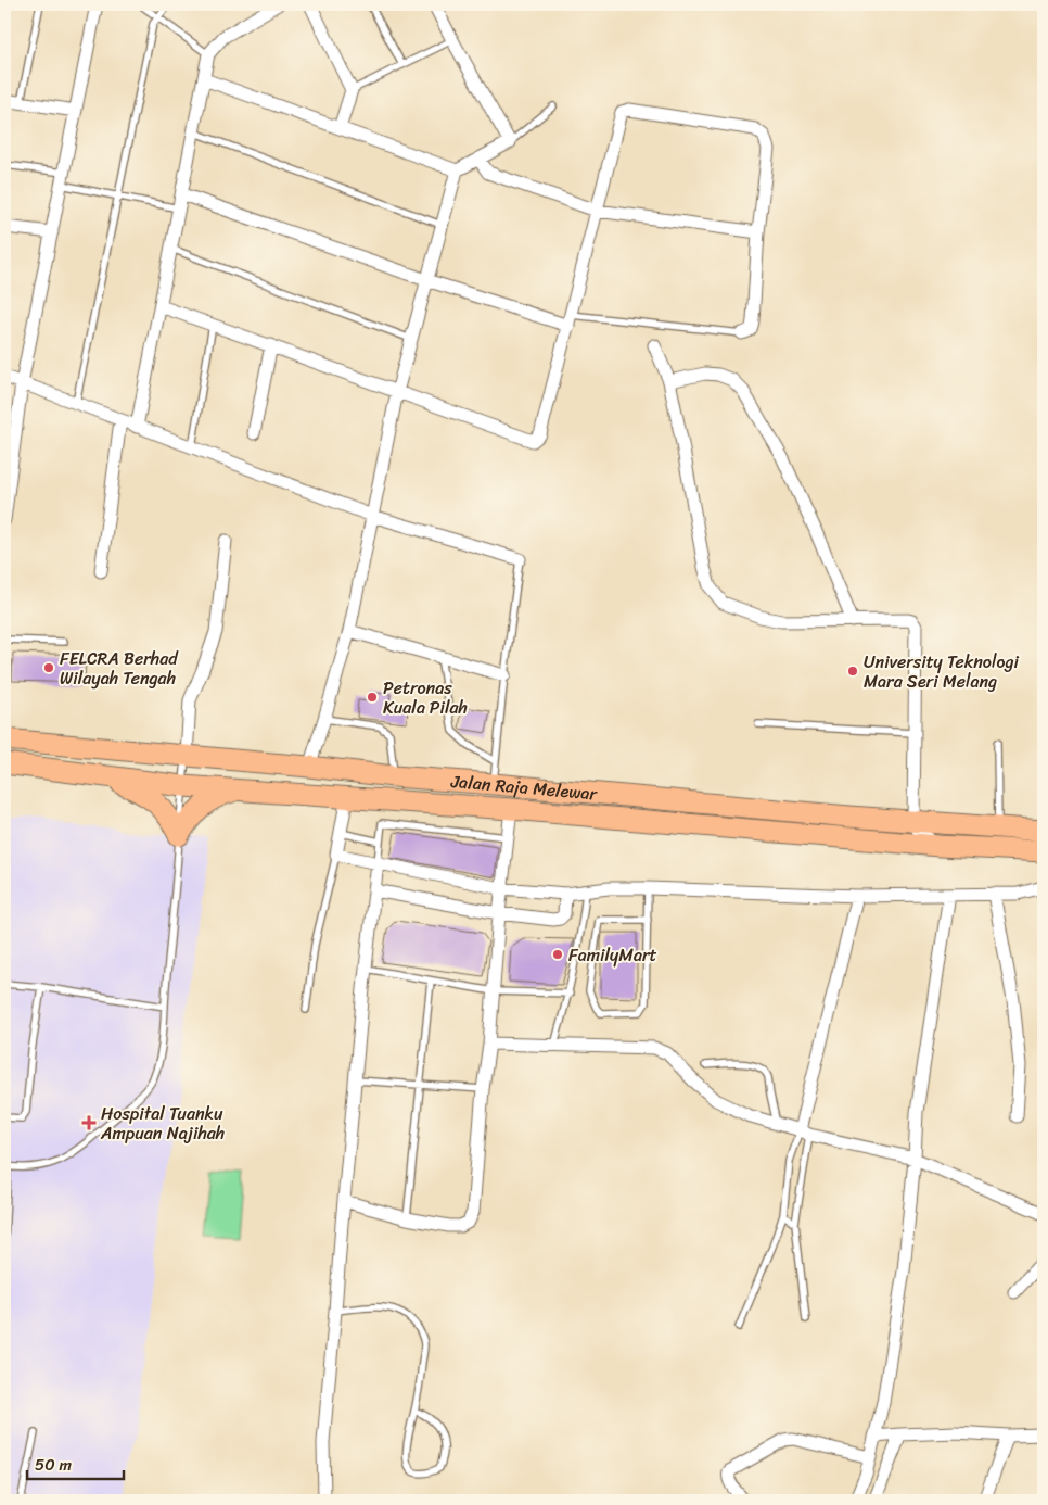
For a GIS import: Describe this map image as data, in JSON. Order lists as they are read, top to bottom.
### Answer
{
  "streets": {
    "highway": ["Jalan Raja Melewar"]
  },
  "places": {
    "other": [
      "FELCRA Berhad Wilayah Tengah",
      "University Teknologi Mara Seri Melang",
      "Petronas Kuala Pilah",
      "FamilyMart"
    ],
    "health": ["Hospital Tuanku Ampuan Najihah"]
  },
  "scale_bar": "50 m"
}
